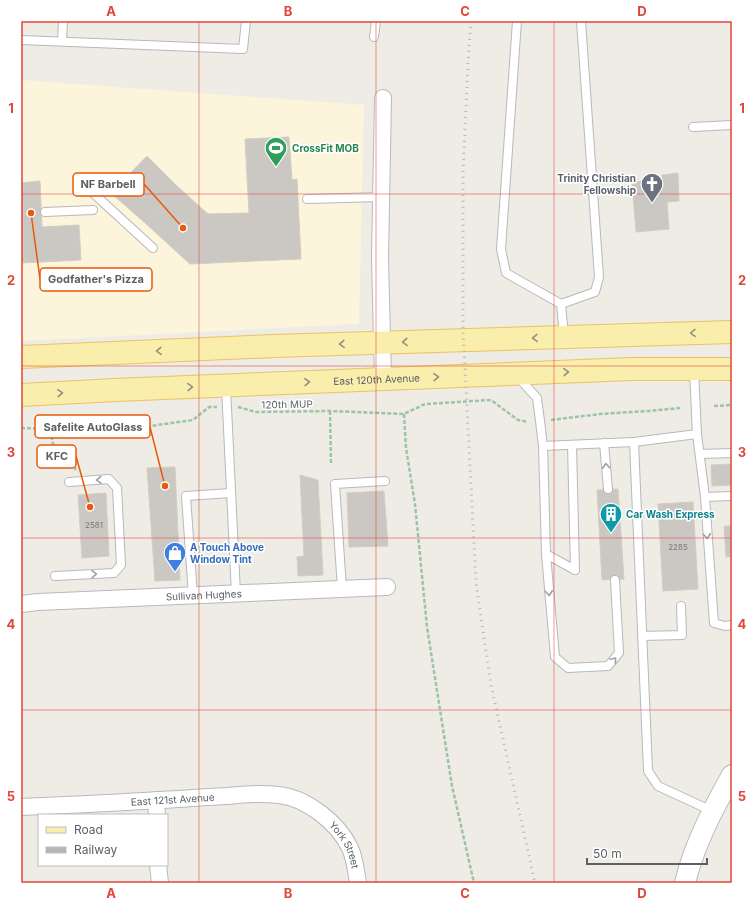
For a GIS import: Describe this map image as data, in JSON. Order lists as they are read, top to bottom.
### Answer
{
  "streets": {
    "main road": ["East 120th Avenue"],
    "street": ["Sullivan Hughes", "East 121st Avenue", "York Street"],
    "path": ["120th MUP"]
  },
  "crossings": [
    ["East 121st Avenue", "York Street"]
  ],
  "places": {
    "sports": ["CrossFit MOB"],
    "church": ["Trinity Christian Fellowship"],
    "other": [
      "Godfather's Pizza",
      "NF Barbell",
      "Safelite AutoGlass",
      "KFC"
    ],
    "building": ["Car Wash Express"],
    "shop": ["A Touch Above Window Tint"]
  },
  "house_numbers": ["2581", "2285"],
  "legend": ["Road", "Railway"],
  "scale_bar": "50 m",
  "grid": {
    "columns": [
      "A",
      "B",
      "C",
      "D"
    ],
    "rows": [
      "1",
      "2",
      "3",
      "4",
      "5"
    ]
  }
}
